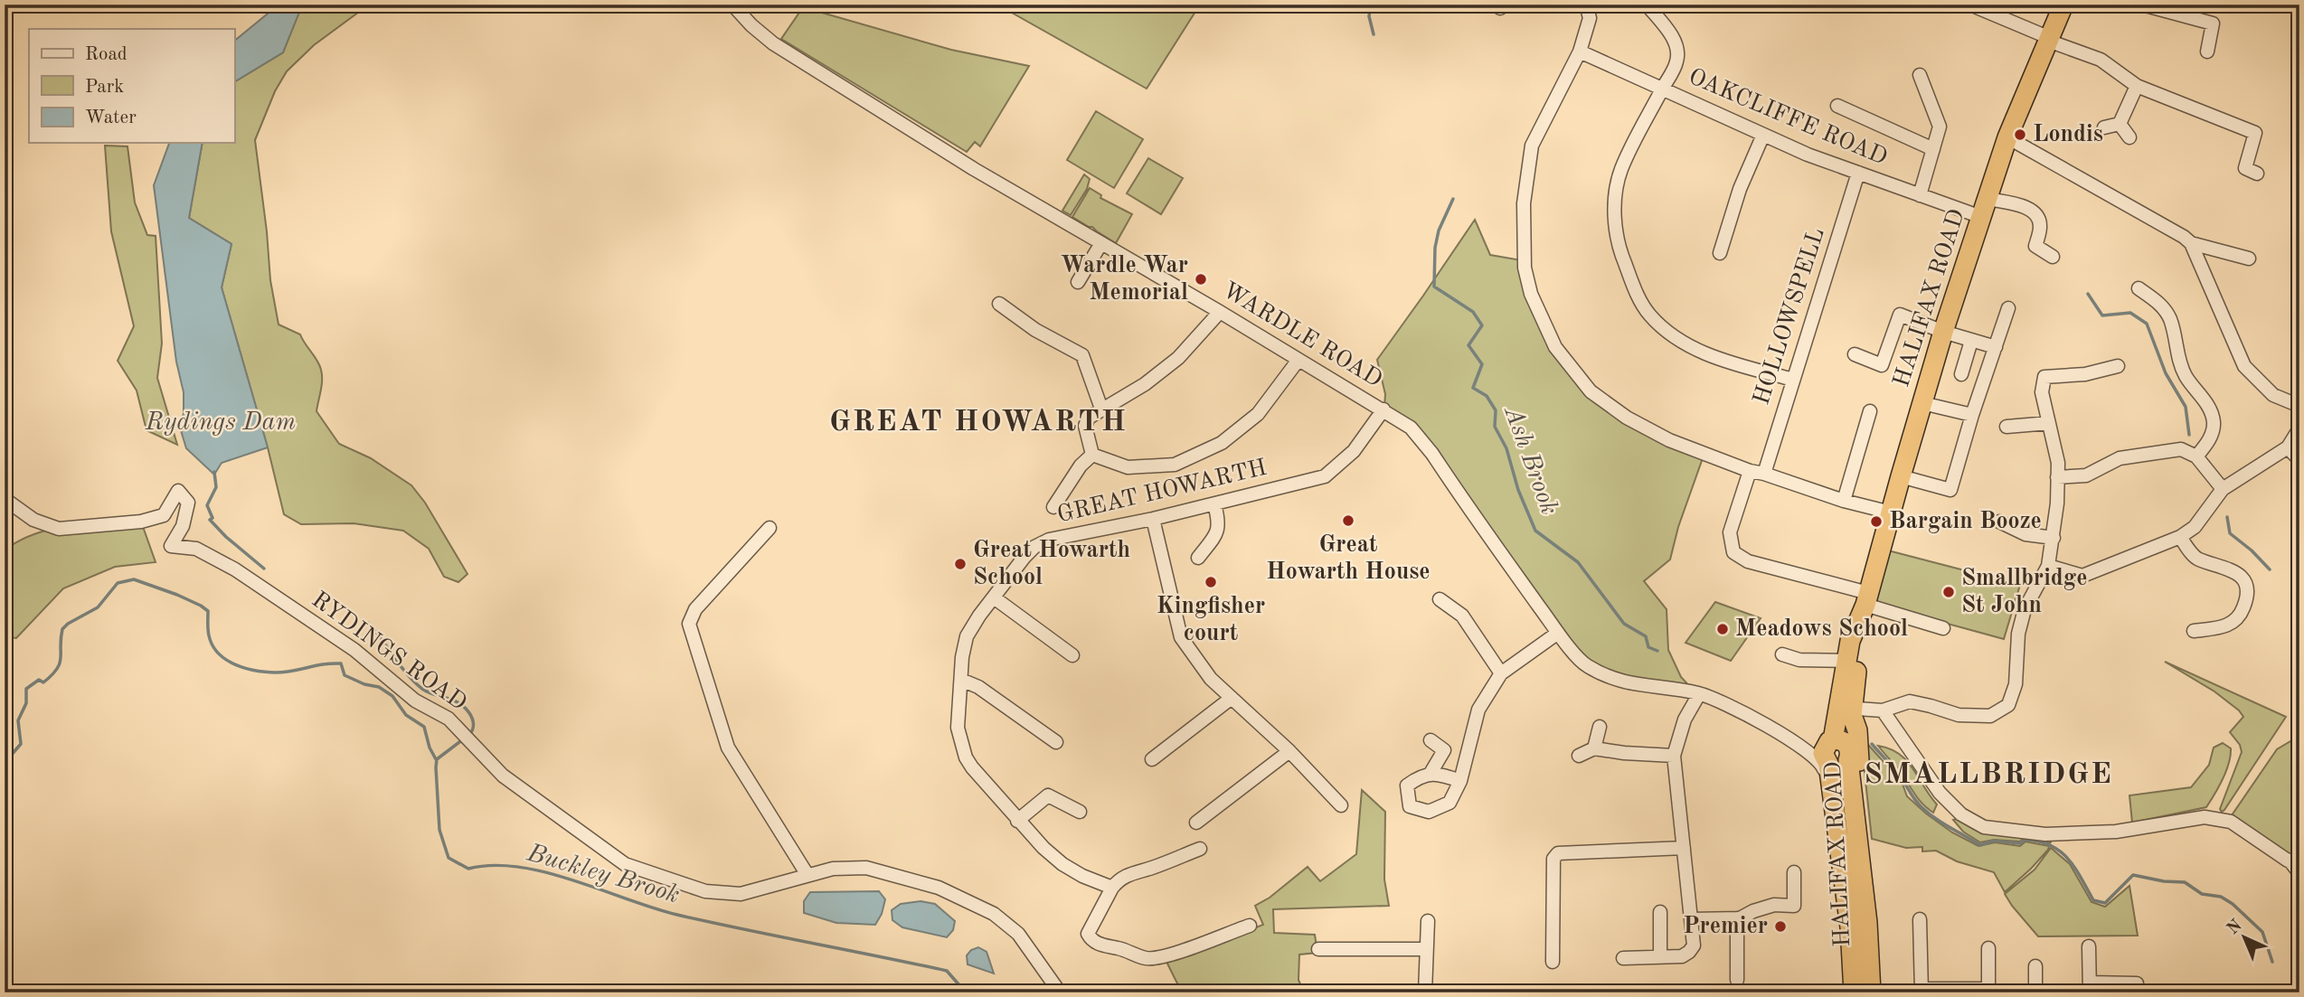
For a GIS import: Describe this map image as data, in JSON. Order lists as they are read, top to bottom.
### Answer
{
  "streets": {
    "highway": ["HALIFAX ROAD"],
    "street": [
      "OAKCLIFFE ROAD",
      "HOLLOWSPELL",
      "WARDLE ROAD",
      "GREAT HOWARTH",
      "RYDINGS ROAD"
    ]
  },
  "crossings": [
    ["OAKCLIFFE ROAD", "HALIFAX ROAD"],
    ["OAKCLIFFE ROAD", "HOLLOWSPELL"],
    ["HALIFAX ROAD", "WARDLE ROAD"],
    ["WARDLE ROAD", "GREAT HOWARTH"]
  ],
  "districts": ["GREAT HOWARTH", "SMALLBRIDGE"],
  "water": ["Rydings Dam", "Ash Brook", "Buckley Brook"],
  "places": [
    "Londis",
    "Wardle War Memorial",
    "Great Howarth House",
    "Bargain Booze",
    "Great Howarth School",
    "Kingfisher court",
    "Smallbridge St John",
    "Meadows School",
    "Premier"
  ],
  "legend": ["Road", "Park", "Water"],
  "north": "top left"
}
